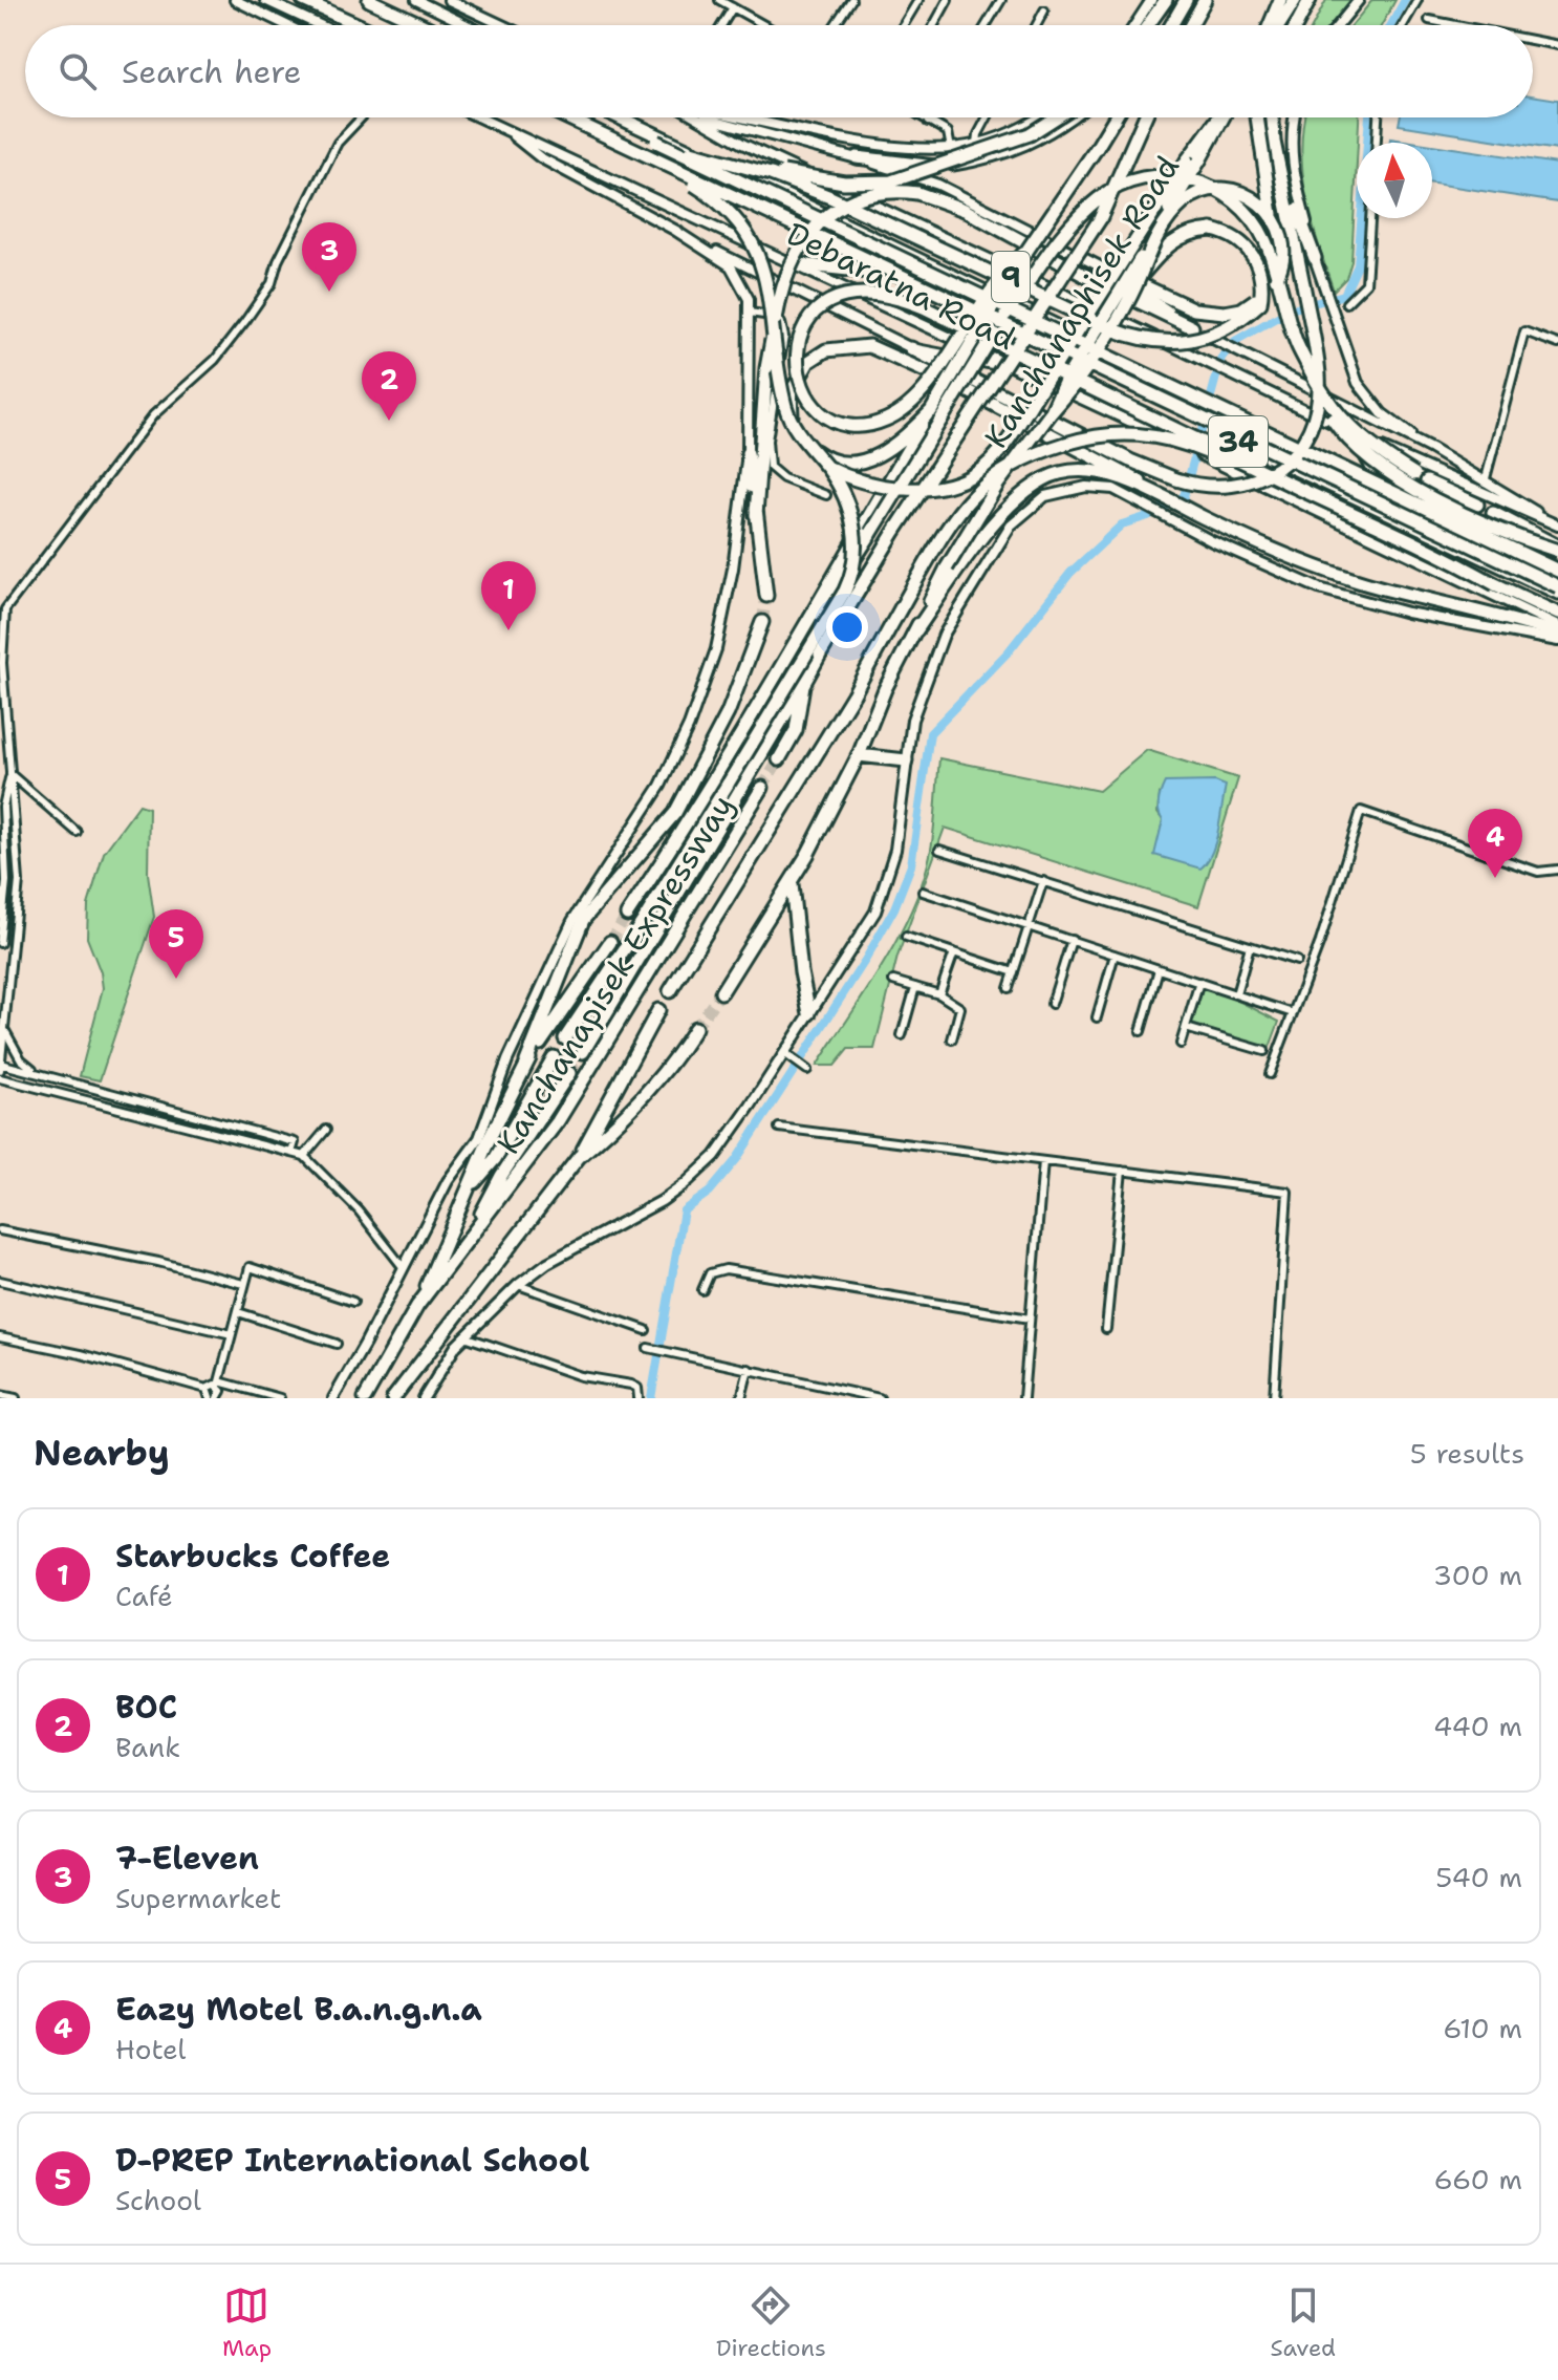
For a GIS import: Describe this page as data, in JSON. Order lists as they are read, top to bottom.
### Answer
{
  "streets": {
    "highway": [
      "9",
      "Debaratna Road",
      "Kanchanaphisek Road",
      "34",
      "Kanchanapisek Expressway"
    ]
  },
  "crossings": [
    ["9", "Kanchanapisek Expressway"]
  ],
  "north": "top",
  "page": {
    "search": "Search here",
    "pins": [
      "3",
      "2",
      "1",
      "4",
      "5"
    ],
    "heading": ["Nearby", "5 results"],
    "list": [
      {
        "mark": "1",
        "name": "Starbucks Coffee",
        "note": "Café",
        "value": "300 m"
      },
      {
        "mark": "2",
        "name": "BOC",
        "note": "Bank",
        "value": "440 m"
      },
      {
        "mark": "3",
        "name": "7-Eleven",
        "note": "Supermarket",
        "value": "540 m"
      },
      {
        "mark": "4",
        "name": "Eazy Motel B.a.n.g.n.a",
        "note": "Hotel",
        "value": "610 m"
      },
      {
        "mark": "5",
        "name": "D-PREP International School",
        "note": "School",
        "value": "660 m"
      }
    ],
    "nav": ["Map", "Directions", "Saved"]
  }
}
